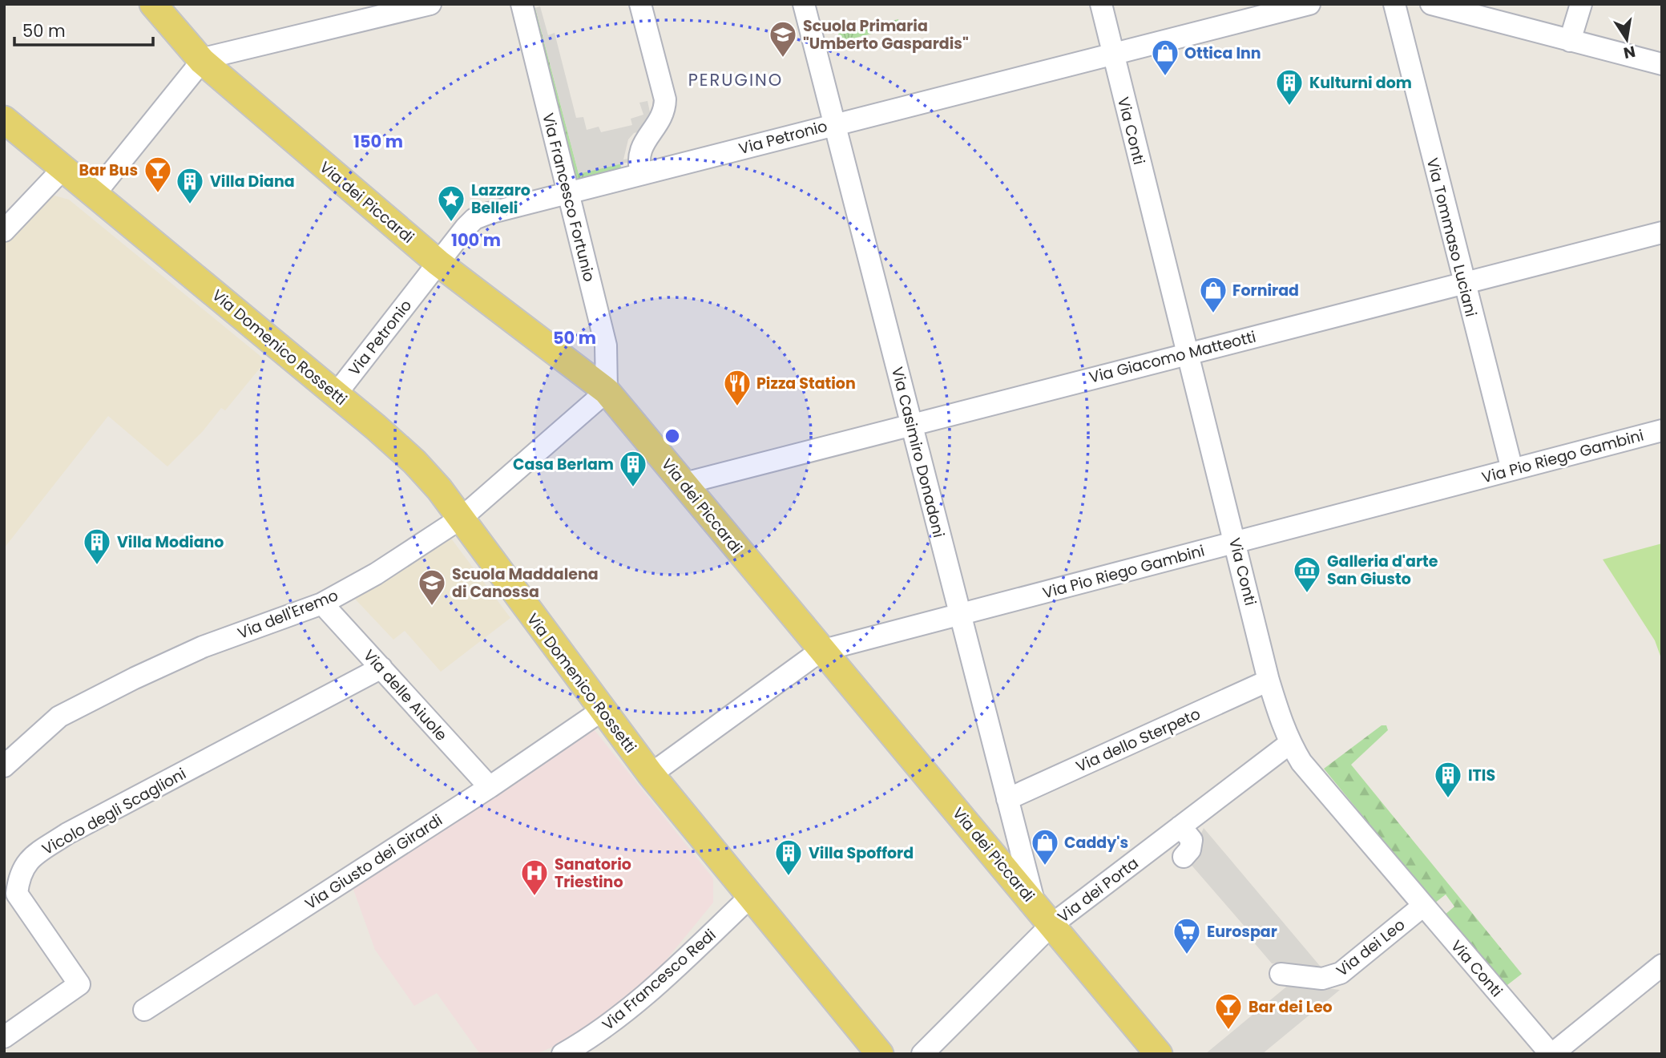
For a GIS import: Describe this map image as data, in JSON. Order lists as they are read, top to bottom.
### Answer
{
  "streets": {
    "main road": ["Via dei Piccardi", "Via Domenico Rossetti"],
    "street": [
      "Via Conti",
      "Via Petronio",
      "Via Francesco Fortunio",
      "Via Tommaso Luciani",
      "Via Giacomo Matteotti",
      "Via Casimiro Donadoni",
      "Via Pio Riego Gambini",
      "Via dell'Eremo",
      "Via delle Aiuole",
      "Via dello Sterpeto",
      "Vicolo degli Scaglioni",
      "Via Giusto dei Girardi",
      "Via dei Porta",
      "Via dei Leo",
      "Via Francesco Redi"
    ]
  },
  "crossings": [
    ["Via Conti", "Via Petronio"],
    ["Via Conti", "Via Giacomo Matteotti"],
    ["Via Conti", "Via Pio Riego Gambini"],
    ["Via Conti", "Via dello Sterpeto"],
    ["Via Conti", "Via dei Porta"],
    ["Via Conti", "Via dei Leo"],
    ["Via Petronio", "Via Francesco Fortunio"],
    ["Via Petronio", "Via dei Piccardi"],
    ["Via Petronio", "Via Domenico Rossetti"],
    ["Via Petronio", "Via Casimiro Donadoni"],
    ["Via Francesco Fortunio", "Via dei Piccardi"],
    ["Via Francesco Fortunio", "Via dell'Eremo"],
    ["Via dei Piccardi", "Via Giacomo Matteotti"],
    ["Via dei Piccardi", "Via Casimiro Donadoni"],
    ["Via dei Piccardi", "Via Pio Riego Gambini"],
    ["Via dei Piccardi", "Via dell'Eremo"],
    ["Via dei Piccardi", "Via dei Porta"],
    ["Via Tommaso Luciani", "Via Giacomo Matteotti"],
    ["Via Tommaso Luciani", "Via Pio Riego Gambini"],
    ["Via Domenico Rossetti", "Via Pio Riego Gambini"],
    ["Via Domenico Rossetti", "Via dell'Eremo"],
    ["Via Domenico Rossetti", "Via Giusto dei Girardi"],
    ["Via Domenico Rossetti", "Via Francesco Redi"],
    ["Via Giacomo Matteotti", "Via Casimiro Donadoni"],
    ["Via Casimiro Donadoni", "Via Pio Riego Gambini"],
    ["Via Casimiro Donadoni", "Via dello Sterpeto"],
    ["Via dell'Eremo", "Via delle Aiuole"],
    ["Via delle Aiuole", "Vicolo degli Scaglioni"],
    ["Via delle Aiuole", "Via Giusto dei Girardi"]
  ],
  "districts": ["PERUGINO"],
  "places": {
    "school or university": ["Scuola Primaria \"Umberto Gaspardis\"", "Scuola Maddalena di Canossa"],
    "shop": ["Ottica Inn", "Fornirad", "Caddy's"],
    "building": [
      "Kulturni dom",
      "Villa Diana",
      "Casa Berlam",
      "Villa Modiano",
      "ITIS",
      "Villa Spofford"
    ],
    "bar": ["Bar Bus", "Bar dei Leo"],
    "place": ["Lazzaro Belleli"],
    "restaurant": ["Pizza Station"],
    "museum": ["Galleria d'arte San Giusto"],
    "hospital": ["Sanatorio Triestino"],
    "supermarket": ["Eurospar"]
  },
  "scale_bar": "50 m",
  "north": "bottom",
  "rings": ["150 m", "100 m", "50 m"]
}
